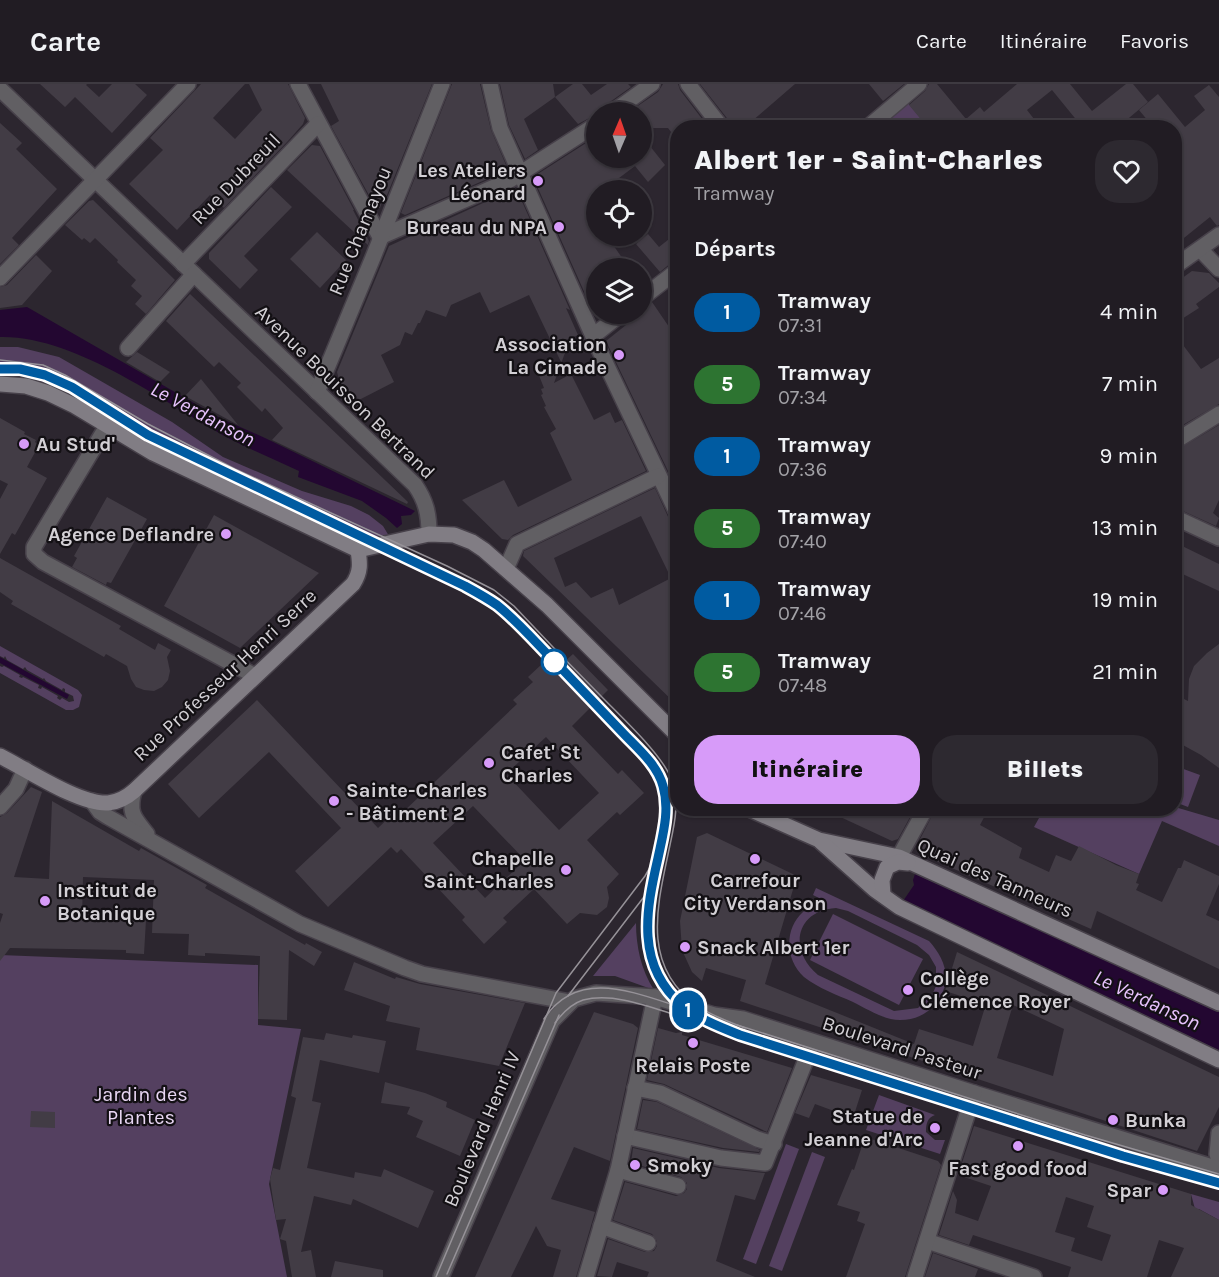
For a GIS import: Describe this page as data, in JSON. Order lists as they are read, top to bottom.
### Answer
{
  "streets": {
    "main road": ["Rue Professeur Henri Serre", "Quai des Tanneurs"],
    "street": [
      "Rue Dubreuil",
      "Rue Chamayou",
      "Avenue Bouisson Bertrand",
      "Boulevard Pasteur",
      "Boulevard Henri IV"
    ]
  },
  "crossings": [
    ["Rue Dubreuil", "Avenue Bouisson Bertrand"],
    ["Rue Chamayou", "Avenue Bouisson Bertrand"],
    ["Boulevard Pasteur", "Boulevard Henri IV"]
  ],
  "water": ["Le Verdanson"],
  "parks": ["Jardin des Plantes"],
  "places": [
    "Les Ateliers Léonard",
    "Bureau du NPA",
    "Association La Cimade",
    "Au Stud'",
    "Agence Deflandre",
    "Cafet' St Charles",
    "Sainte-Charles - Bâtiment 2",
    "Carrefour City Verdanson",
    "Chapelle Saint-Charles",
    "Institut de Botanique",
    "Snack Albert 1er",
    "Collège Clémence Royer",
    "Relais Poste",
    "Bunka",
    "Statue de Jeanne d'Arc",
    "Fast good food",
    "Smoky",
    "Spar"
  ],
  "lines": ["tram line 1"],
  "north": "top",
  "page": {
    "header": "Carte",
    "nav": ["Carte", "Itinéraire", "Favoris"],
    "on_map": "1",
    "heading": [
      ["Albert 1er - Saint-Charles", "Tramway"],
      "Départs"
    ],
    "list": [
      {
        "mark": "1",
        "name": "Tramway",
        "note": "07:31",
        "value": "4 min"
      },
      {
        "mark": "5",
        "name": "Tramway",
        "note": "07:34",
        "value": "7 min"
      },
      {
        "mark": "1",
        "name": "Tramway",
        "note": "07:36",
        "value": "9 min"
      },
      {
        "mark": "5",
        "name": "Tramway",
        "note": "07:40",
        "value": "13 min"
      },
      {
        "mark": "1",
        "name": "Tramway",
        "note": "07:46",
        "value": "19 min"
      },
      {
        "mark": "5",
        "name": "Tramway",
        "note": "07:48",
        "value": "21 min"
      }
    ],
    "buttons": ["Itinéraire", "Billets"]
  }
}
